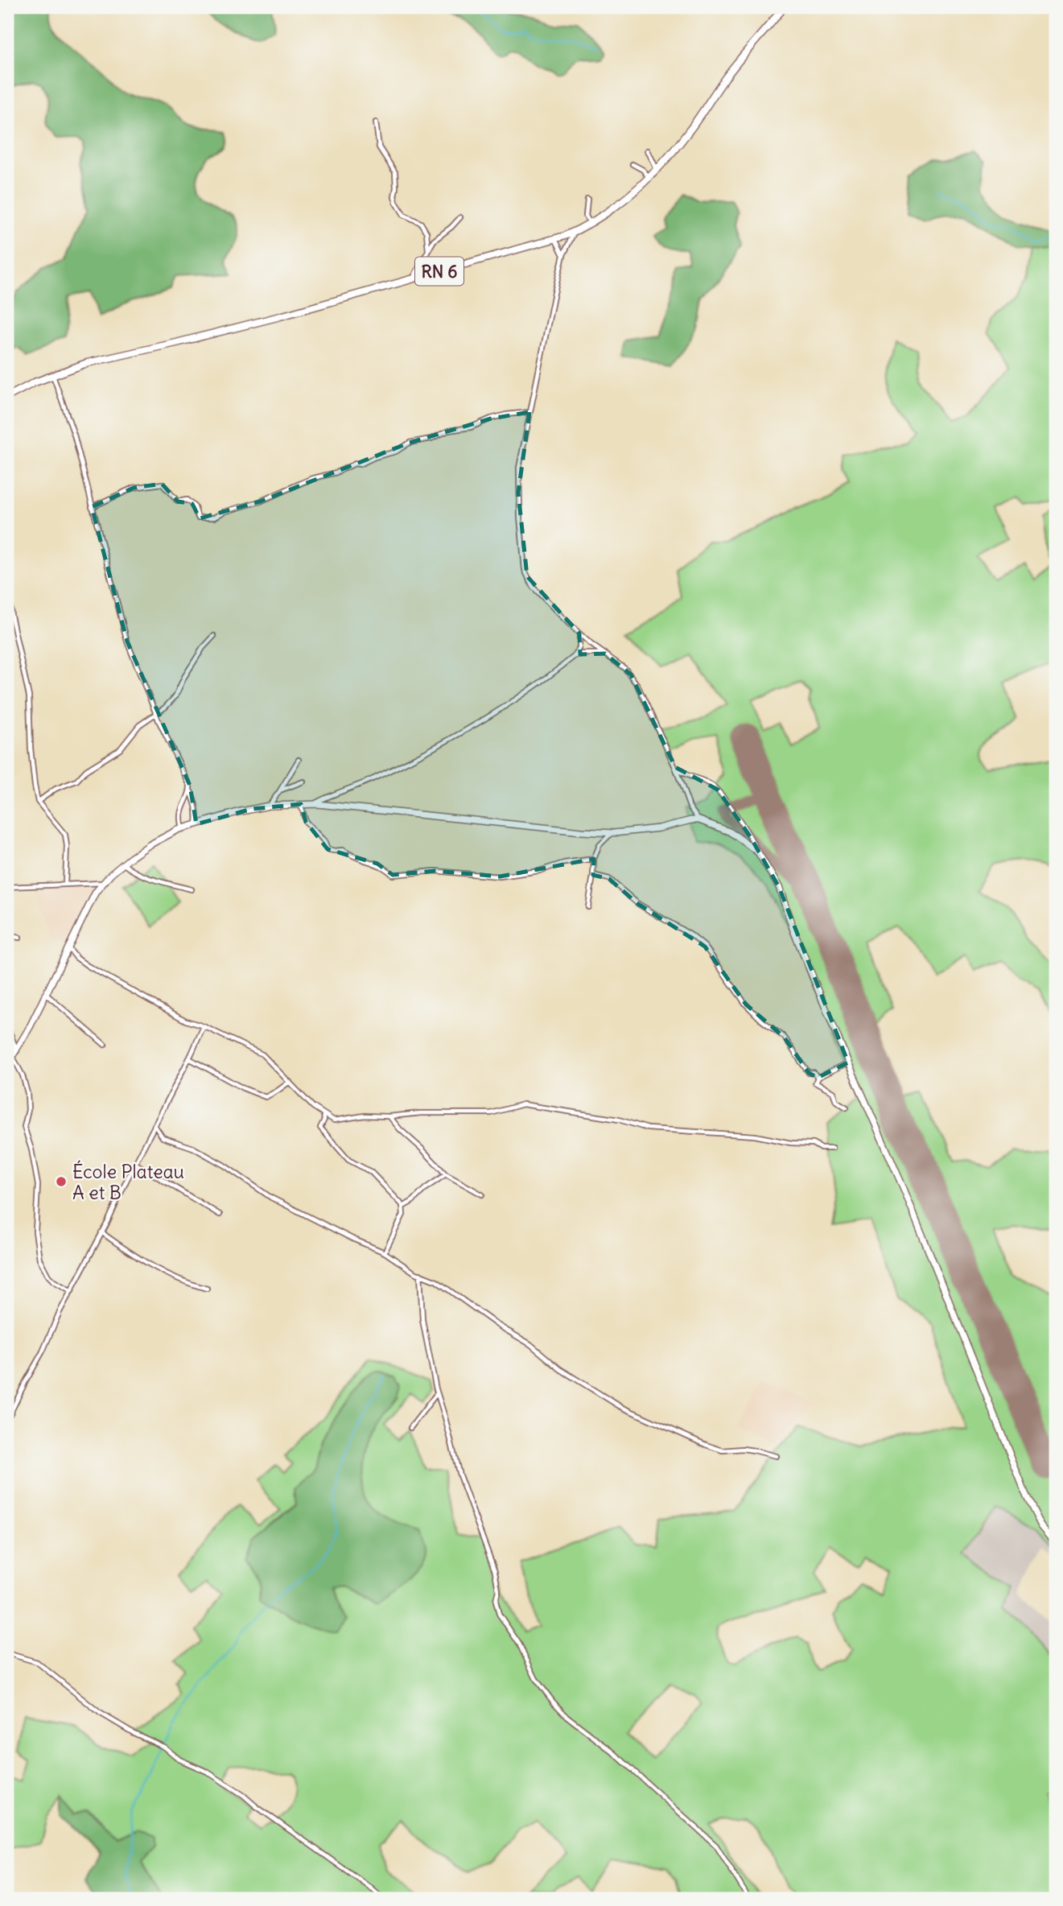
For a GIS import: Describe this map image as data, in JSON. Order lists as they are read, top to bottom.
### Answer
{
  "streets": {
    "main road": ["RN 6"]
  },
  "places": ["École Plateau A et B"]
}
